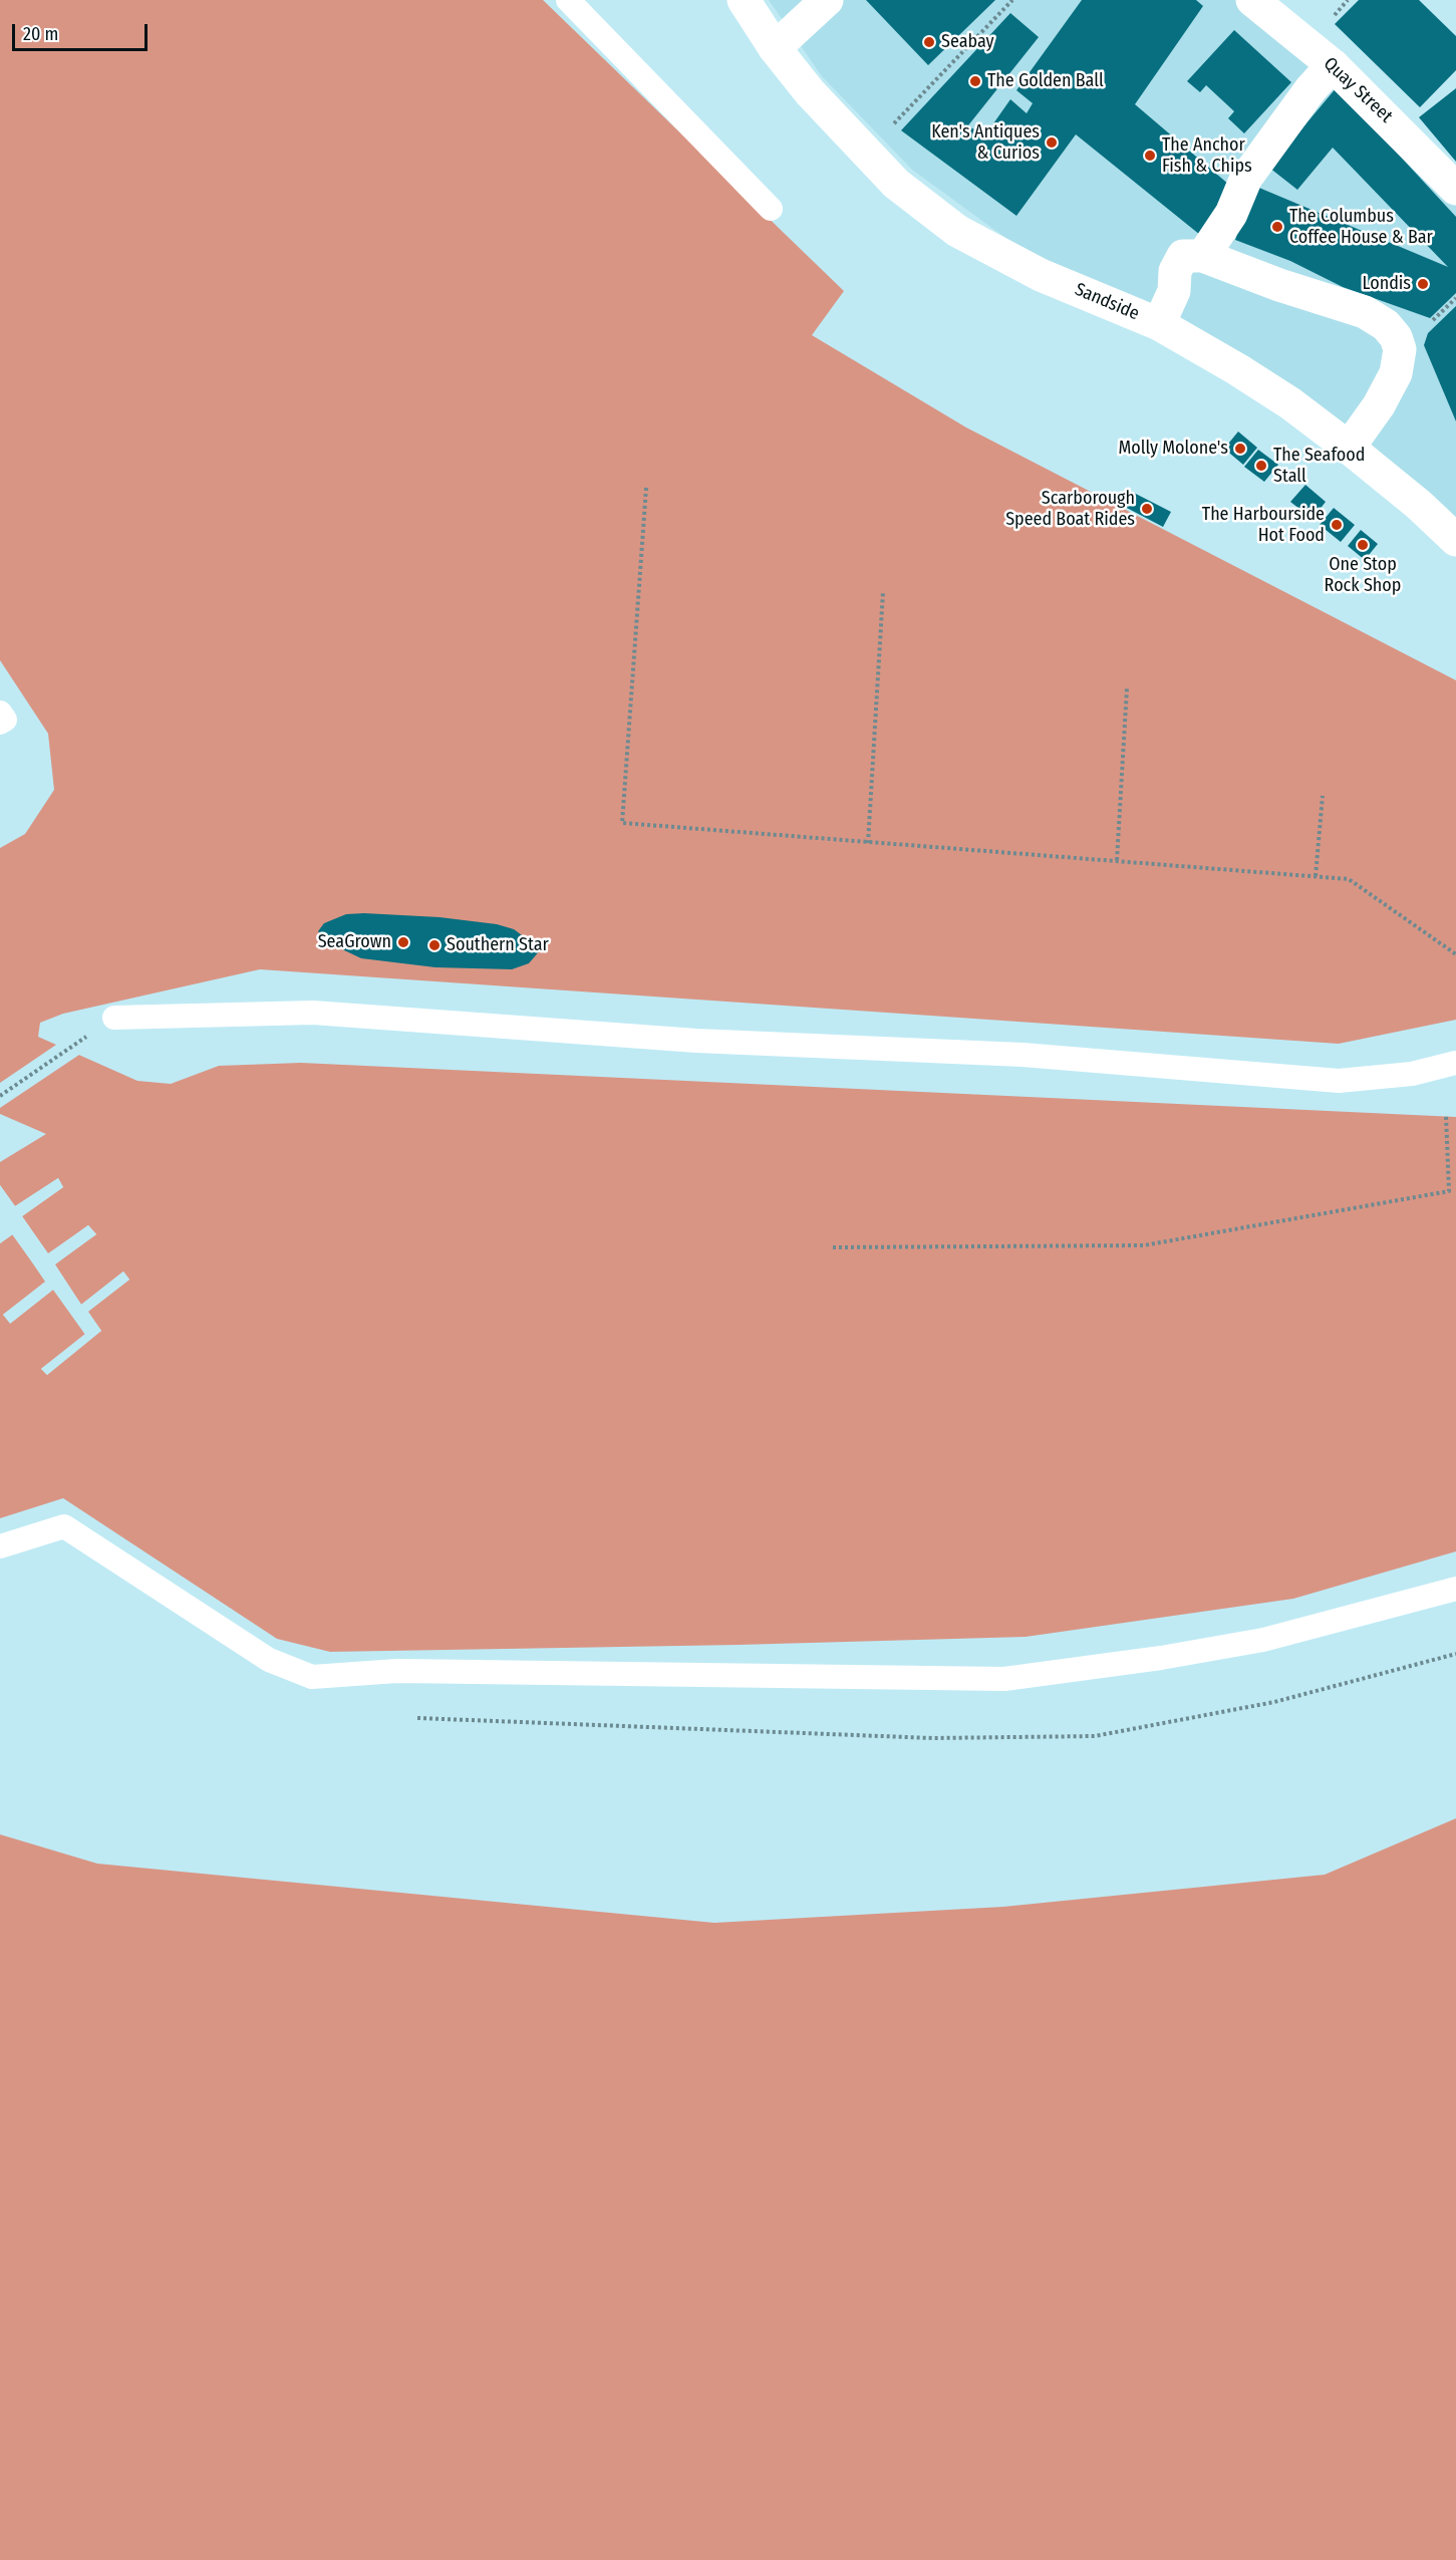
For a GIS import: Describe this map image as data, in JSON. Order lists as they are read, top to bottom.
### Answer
{
  "streets": {
    "street": ["Quay Street", "Sandside"]
  },
  "places": [
    "Seabay",
    "The Golden Ball",
    "Ken's Antiques & Curios",
    "The Anchor Fish & Chips",
    "The Columbus Coffee House & Bar",
    "Londis",
    "Molly Molone's",
    "The Seafood Stall",
    "Scarborough Speed Boat Rides",
    "The Harbourside Hot Food",
    "One Stop Rock Shop",
    "SeaGrown",
    "Southern Star"
  ],
  "scale_bar": "20 m"
}
